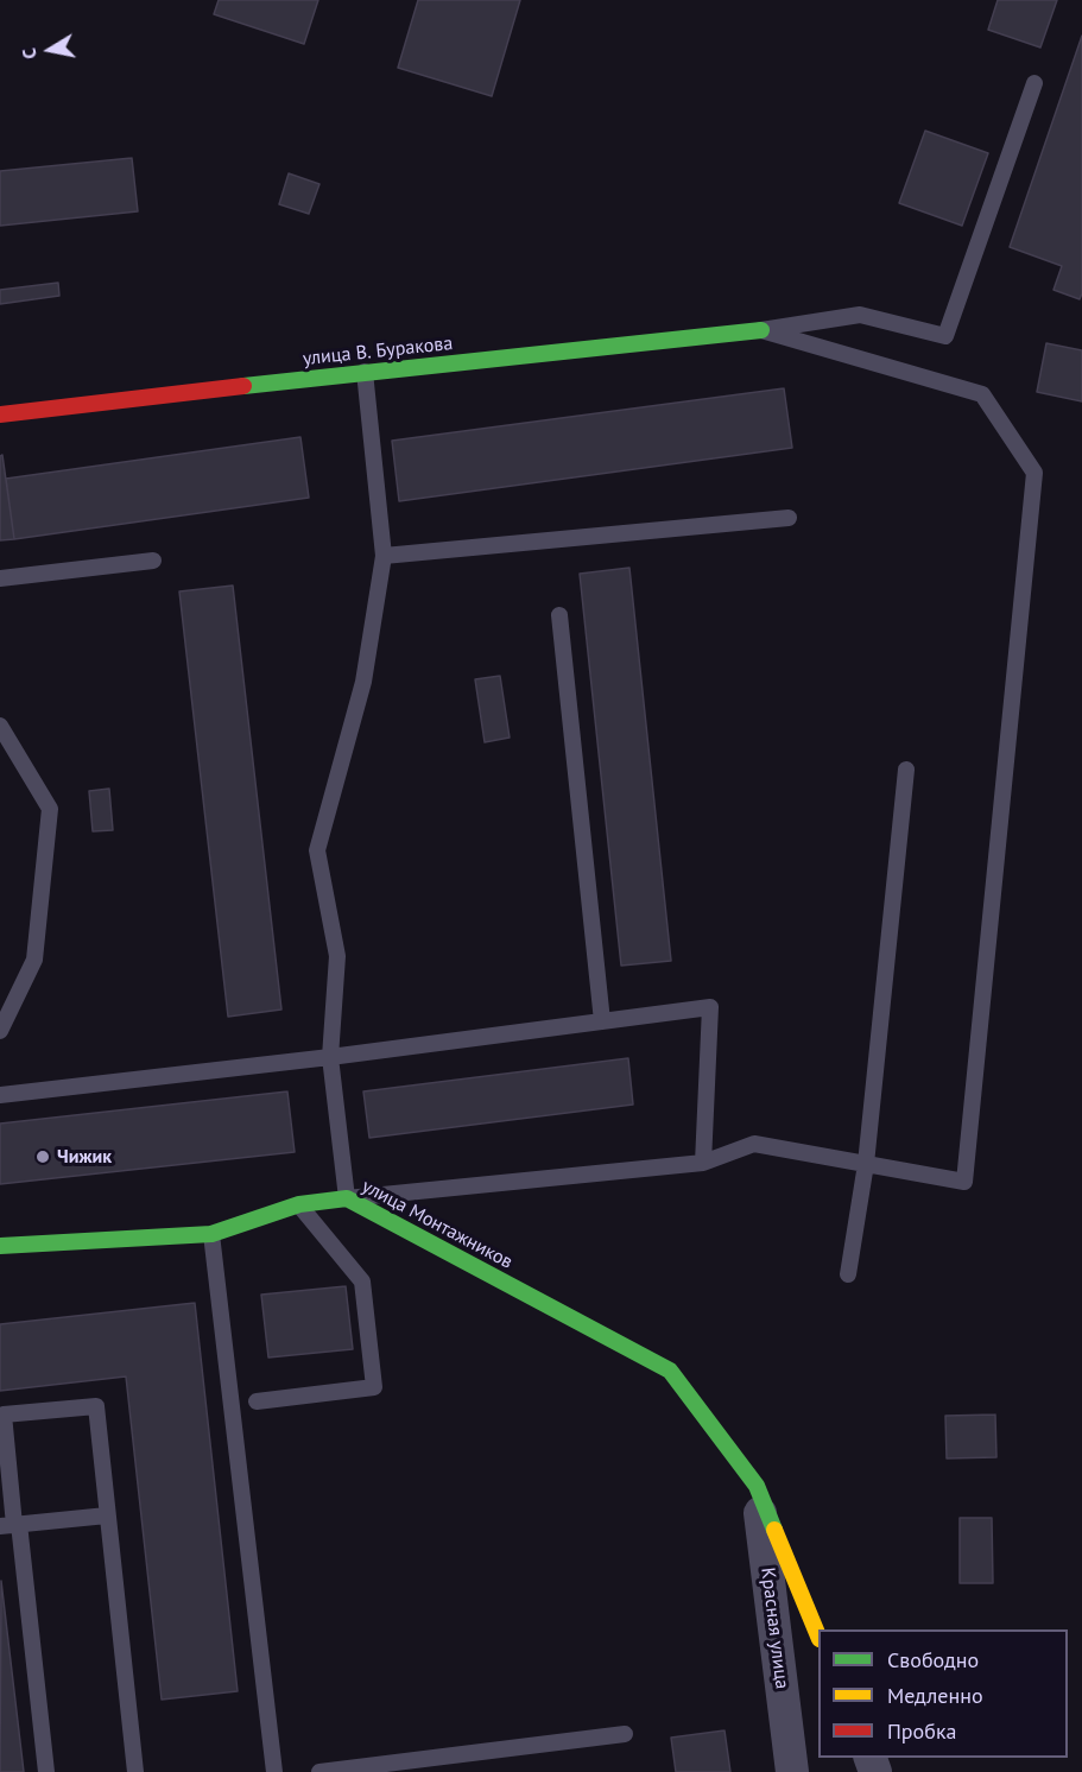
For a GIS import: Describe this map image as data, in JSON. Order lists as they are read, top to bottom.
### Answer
{
  "streets": {
    "street": ["улица В. Буракова", "улица Монтажников", "Красная улица"]
  },
  "crossings": [
    ["улица Монтажников", "Красная улица"]
  ],
  "places": ["Чижик"],
  "legend": ["Свободно", "Медленно", "Пробка"],
  "north": "left"
}
